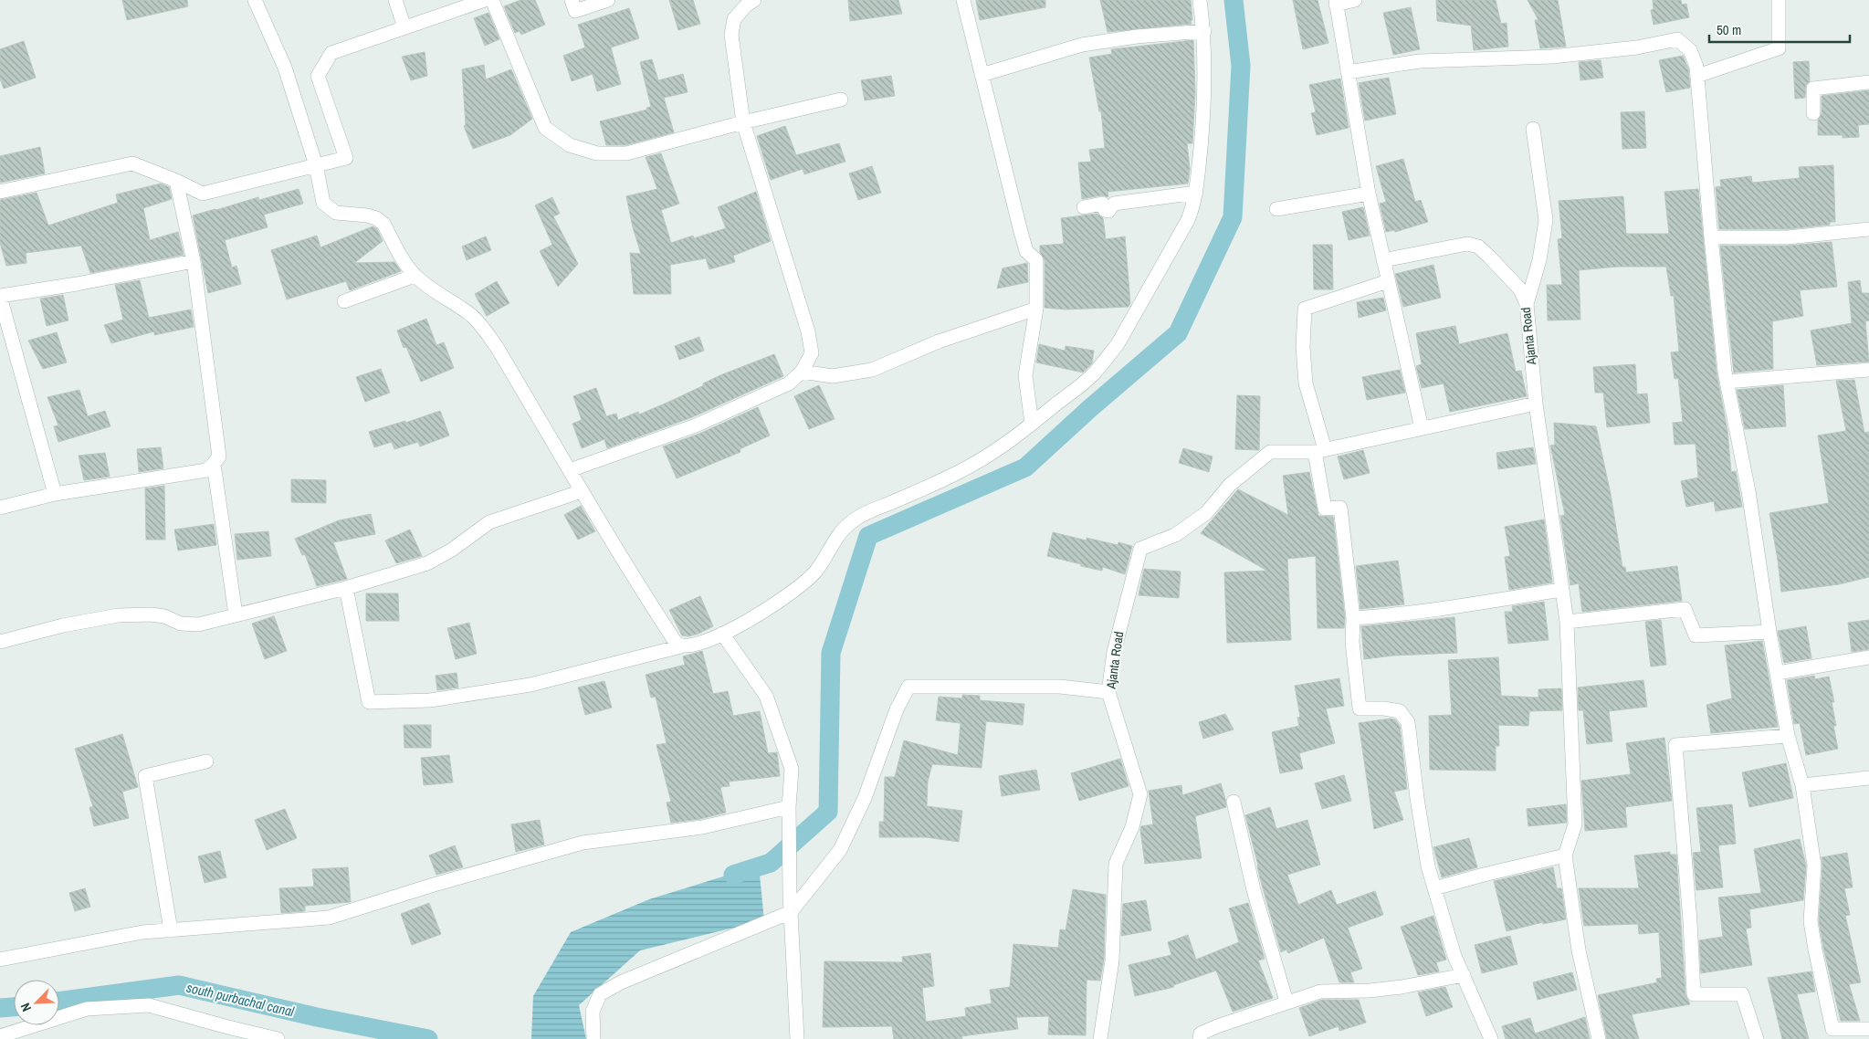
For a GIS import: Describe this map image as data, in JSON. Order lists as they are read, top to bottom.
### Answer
{
  "streets": {
    "street": ["Ajanta Road"]
  },
  "water": ["south purbachal canal"],
  "scale_bar": "50 m",
  "north": "bottom left"
}
